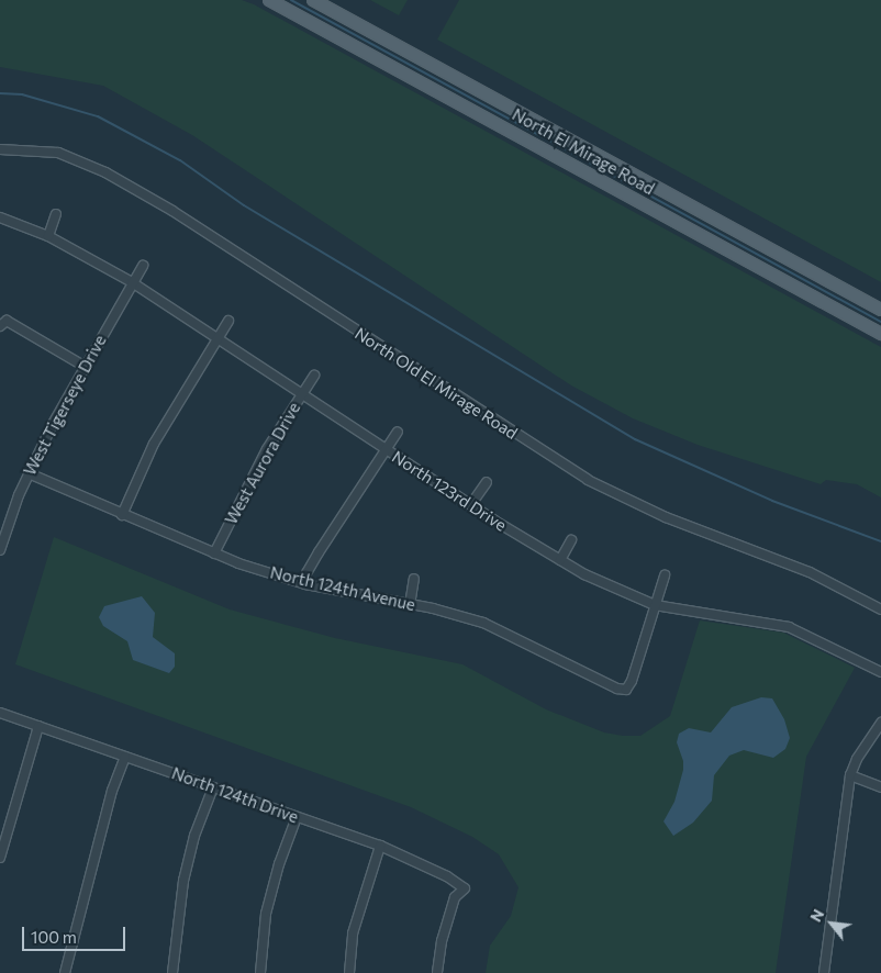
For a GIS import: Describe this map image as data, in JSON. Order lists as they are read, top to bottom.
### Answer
{
  "streets": {
    "main road": ["North El Mirage Road"],
    "street": [
      "North Old El Mirage Road",
      "West Tigerseye Drive",
      "West Aurora Drive",
      "North 123rd Drive",
      "North 124th Avenue",
      "North 124th Drive"
    ]
  },
  "crossings": [
    ["West Tigerseye Drive", "North 123rd Drive"],
    ["West Tigerseye Drive", "North 124th Avenue"],
    ["West Aurora Drive", "North 123rd Drive"],
    ["West Aurora Drive", "North 124th Avenue"],
    ["North 123rd Drive", "North 124th Avenue"]
  ],
  "scale_bar": "100 m",
  "north": "top left"
}
